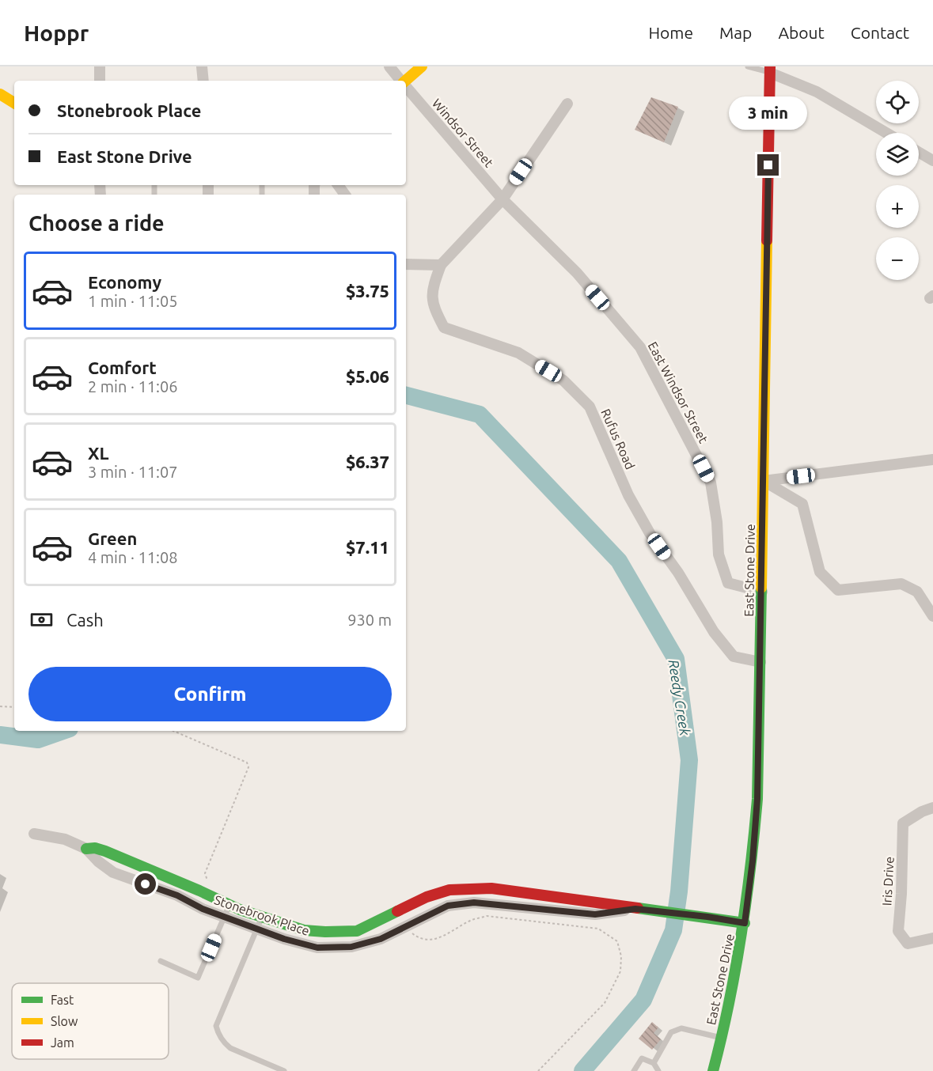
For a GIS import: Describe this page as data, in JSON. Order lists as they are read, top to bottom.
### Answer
{
  "streets": {
    "main road": ["East Stone Drive", "Stonebrook Place"],
    "street": [
      "Windsor Street",
      "East Windsor Street",
      "Rufus Road",
      "Iris Drive"
    ]
  },
  "crossings": [
    ["Windsor Street", "East Windsor Street"],
    ["East Windsor Street", "East Stone Drive"],
    ["Rufus Road", "East Stone Drive"],
    ["East Stone Drive", "Stonebrook Place"]
  ],
  "water": ["Reedy Creek"],
  "legend": ["Fast", "Slow", "Jam"],
  "page": {
    "header": "Hoppr",
    "nav": [
      "Home",
      "Map",
      "About",
      "Contact"
    ],
    "map_buttons": ["+", "−"],
    "banner": ["Stonebrook Place", "East Stone Drive"],
    "bubble": "3 min",
    "heading": "Choose a ride",
    "list": [
      {
        "name": "Economy",
        "note": "1 min · 11:05",
        "value": "$3.75"
      },
      {
        "name": "Comfort",
        "note": "2 min · 11:06",
        "value": "$5.06"
      },
      {
        "name": "XL",
        "note": "3 min · 11:07",
        "value": "$6.37"
      },
      {
        "name": "Green",
        "note": "4 min · 11:08",
        "value": "$7.11"
      }
    ],
    "pay": ["Cash", "930 m"],
    "buttons": "Confirm"
  }
}
